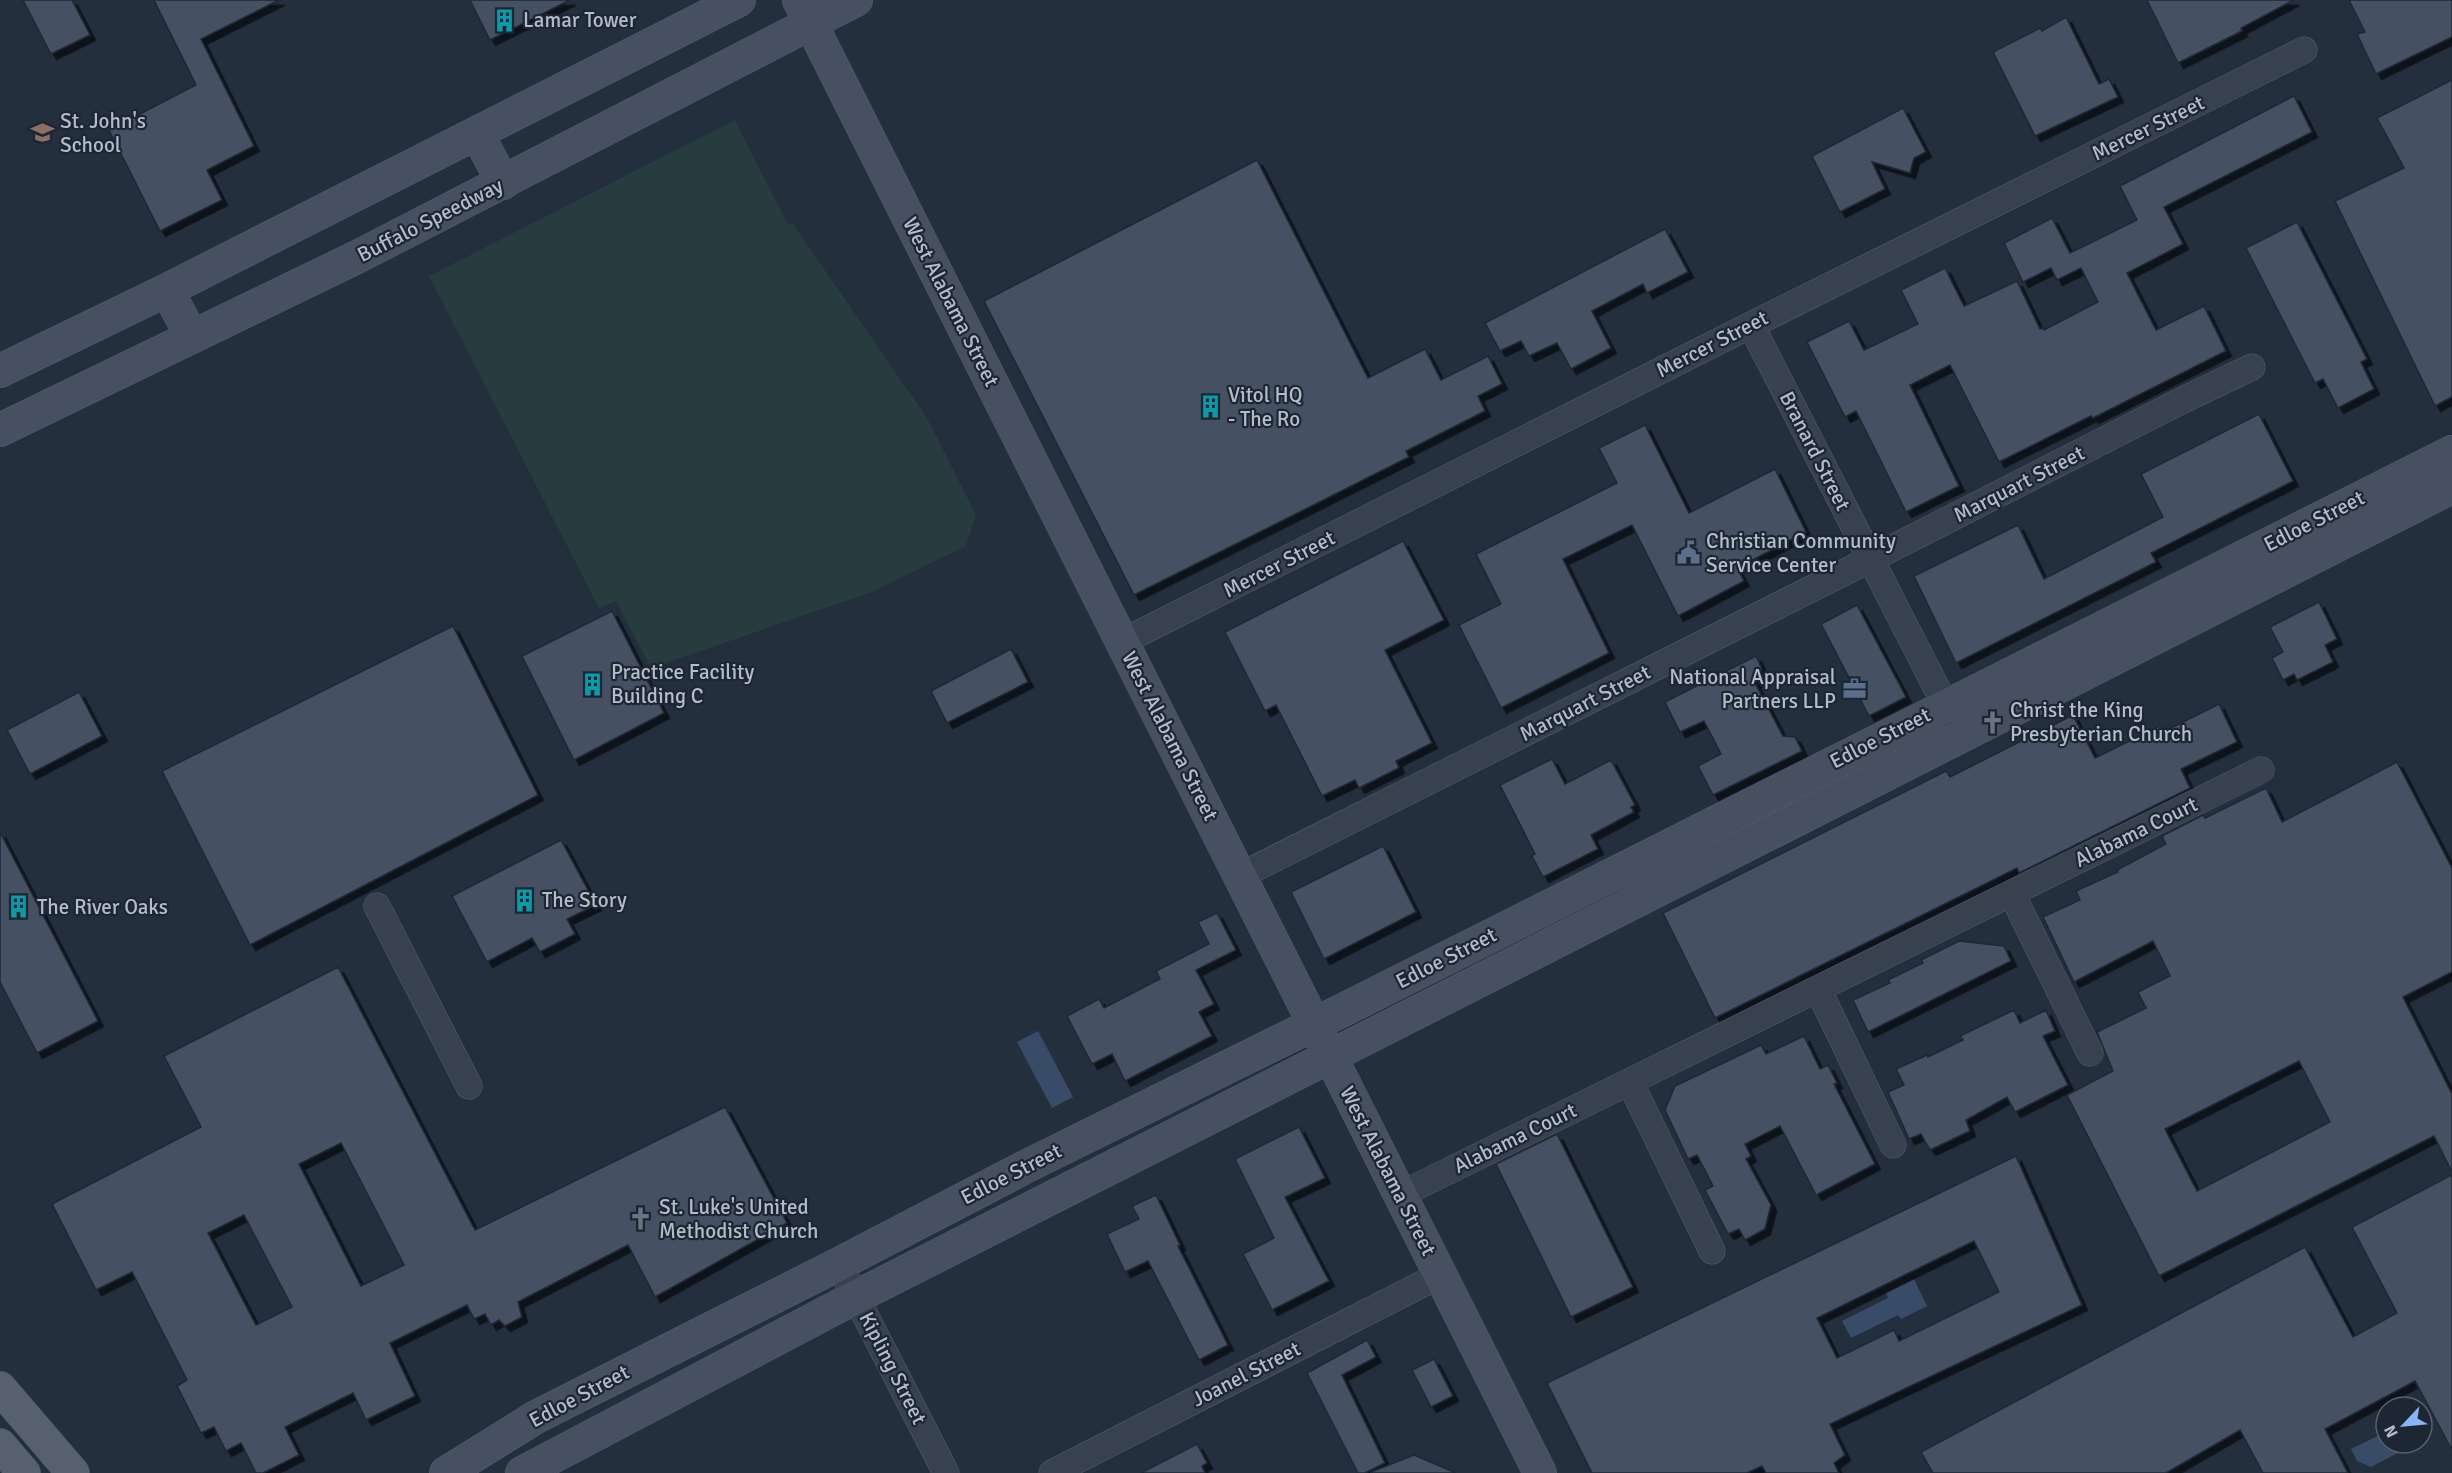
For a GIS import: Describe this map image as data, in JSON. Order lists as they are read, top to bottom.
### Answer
{
  "streets": {
    "main road": ["Buffalo Speedway", "West Alabama Street", "Edloe Street"],
    "street": [
      "Mercer Street",
      "Branard Street",
      "Marquart Street",
      "Alabama Court",
      "Kipling Street",
      "Joanel Street"
    ]
  },
  "crossings": [
    ["Mercer Street", "West Alabama Street"],
    ["Mercer Street", "Branard Street"],
    ["Buffalo Speedway", "West Alabama Street"],
    ["West Alabama Street", "Marquart Street"],
    ["West Alabama Street", "Edloe Street"],
    ["West Alabama Street", "Alabama Court"],
    ["West Alabama Street", "Joanel Street"],
    ["Branard Street", "Marquart Street"],
    ["Branard Street", "Edloe Street"],
    ["Edloe Street", "Kipling Street"]
  ],
  "places": {
    "building": [
      "Lamar Tower",
      "Vitol HQ - The Ro",
      "Practice Facility Building C",
      "The Story",
      "The River Oaks"
    ],
    "school or university": ["St. John's School"],
    "public building": ["Christian Community Service Center"],
    "office": ["National Appraisal Partners LLP"],
    "church": ["Christ the King Presbyterian Church", "St. Luke's United Methodist Church"]
  },
  "north": "bottom left"
}
